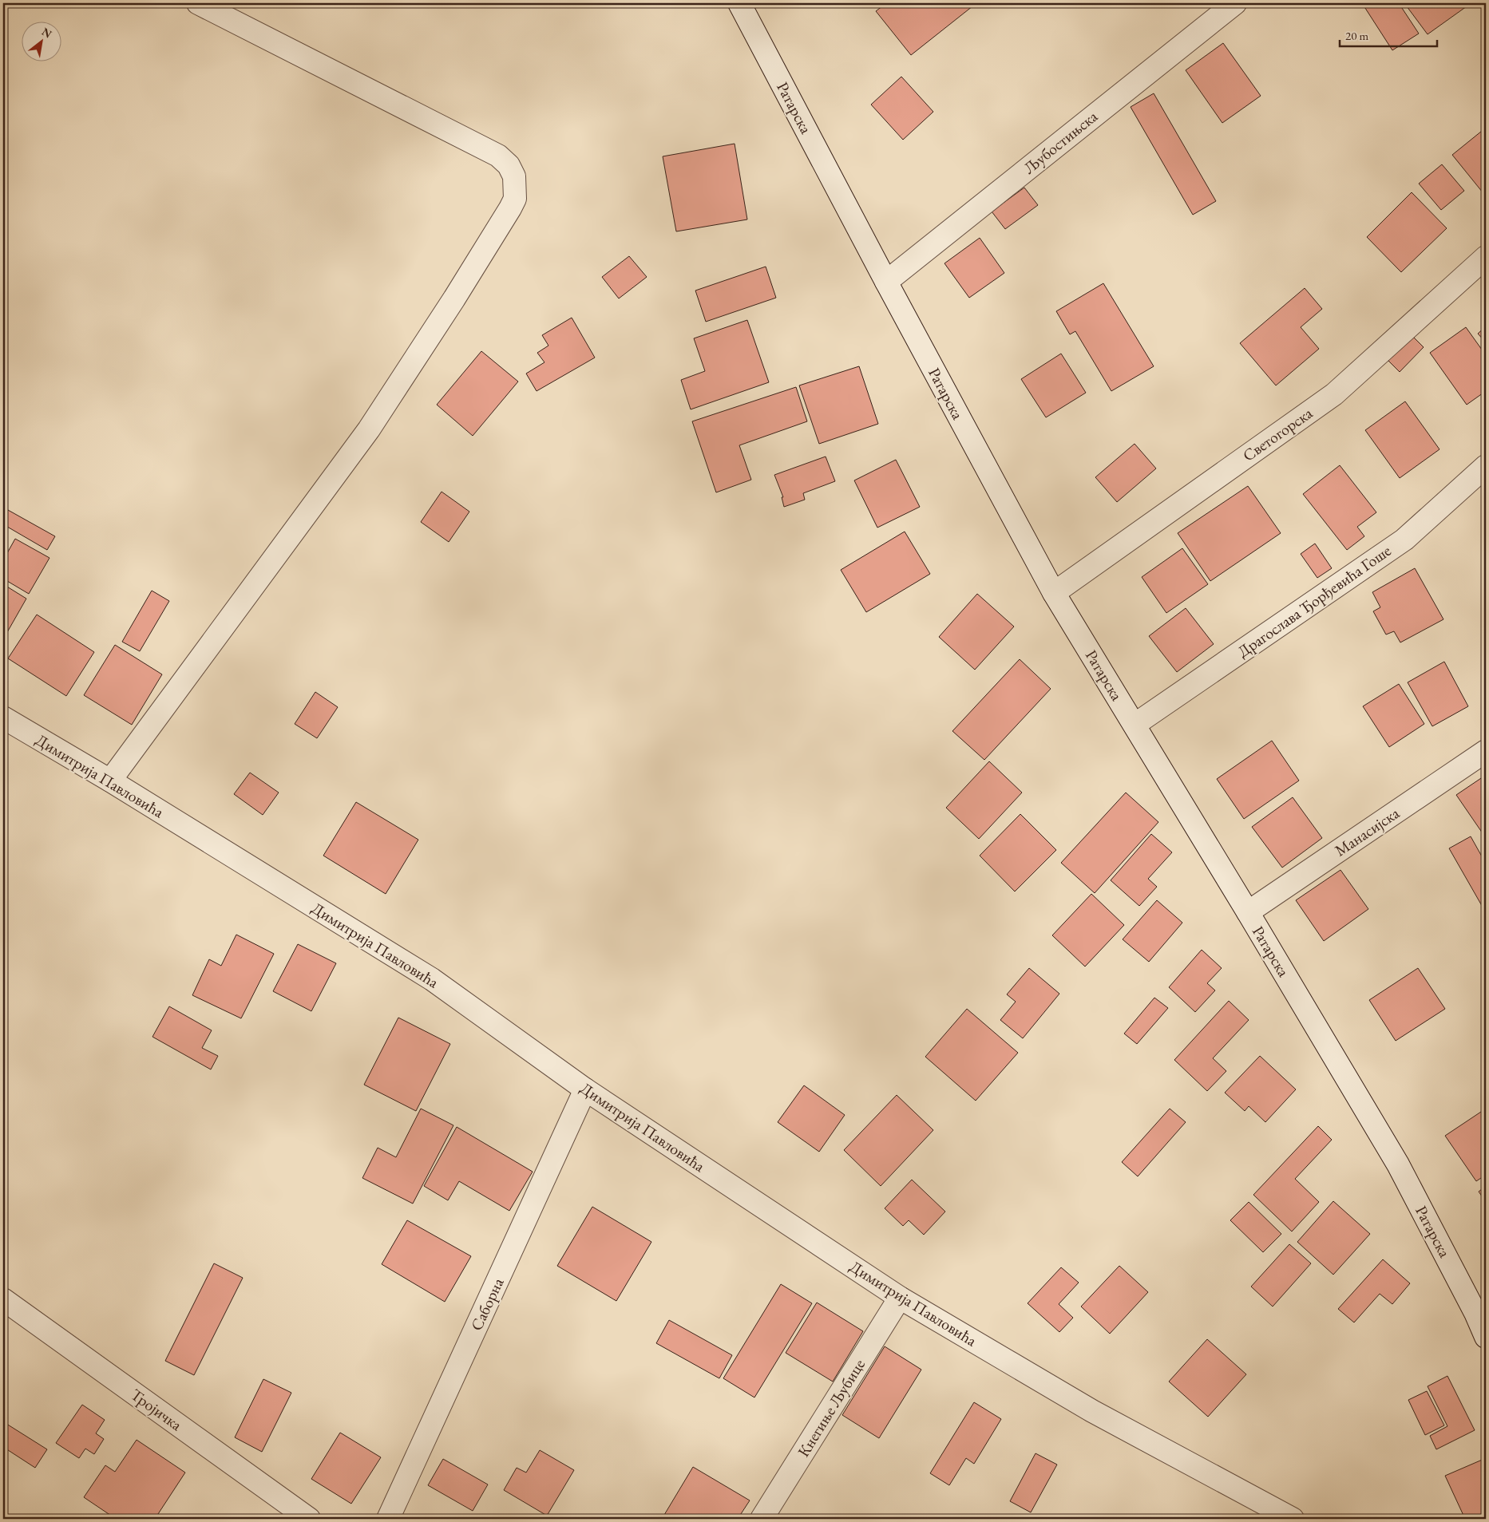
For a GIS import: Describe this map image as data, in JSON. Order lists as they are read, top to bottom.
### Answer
{
  "streets": {
    "street": [
      "Ратарска",
      "Љубостињска",
      "Светогорска",
      "Драгослава Ђорђевића Гоше",
      "Димитрија Павловића",
      "Манасијска",
      "Саборна",
      "Кнегиње Љубице",
      "Тројичка"
    ]
  },
  "crossings": [
    ["Ратарска", "Љубостињска"],
    ["Ратарска", "Светогорска"],
    ["Ратарска", "Драгослава Ђорђевића Гоше"],
    ["Ратарска", "Манасијска"],
    ["Димитрија Павловића", "Саборна"],
    ["Димитрија Павловића", "Кнегиње Љубице"]
  ],
  "scale_bar": "20 m",
  "north": "top right"
}
